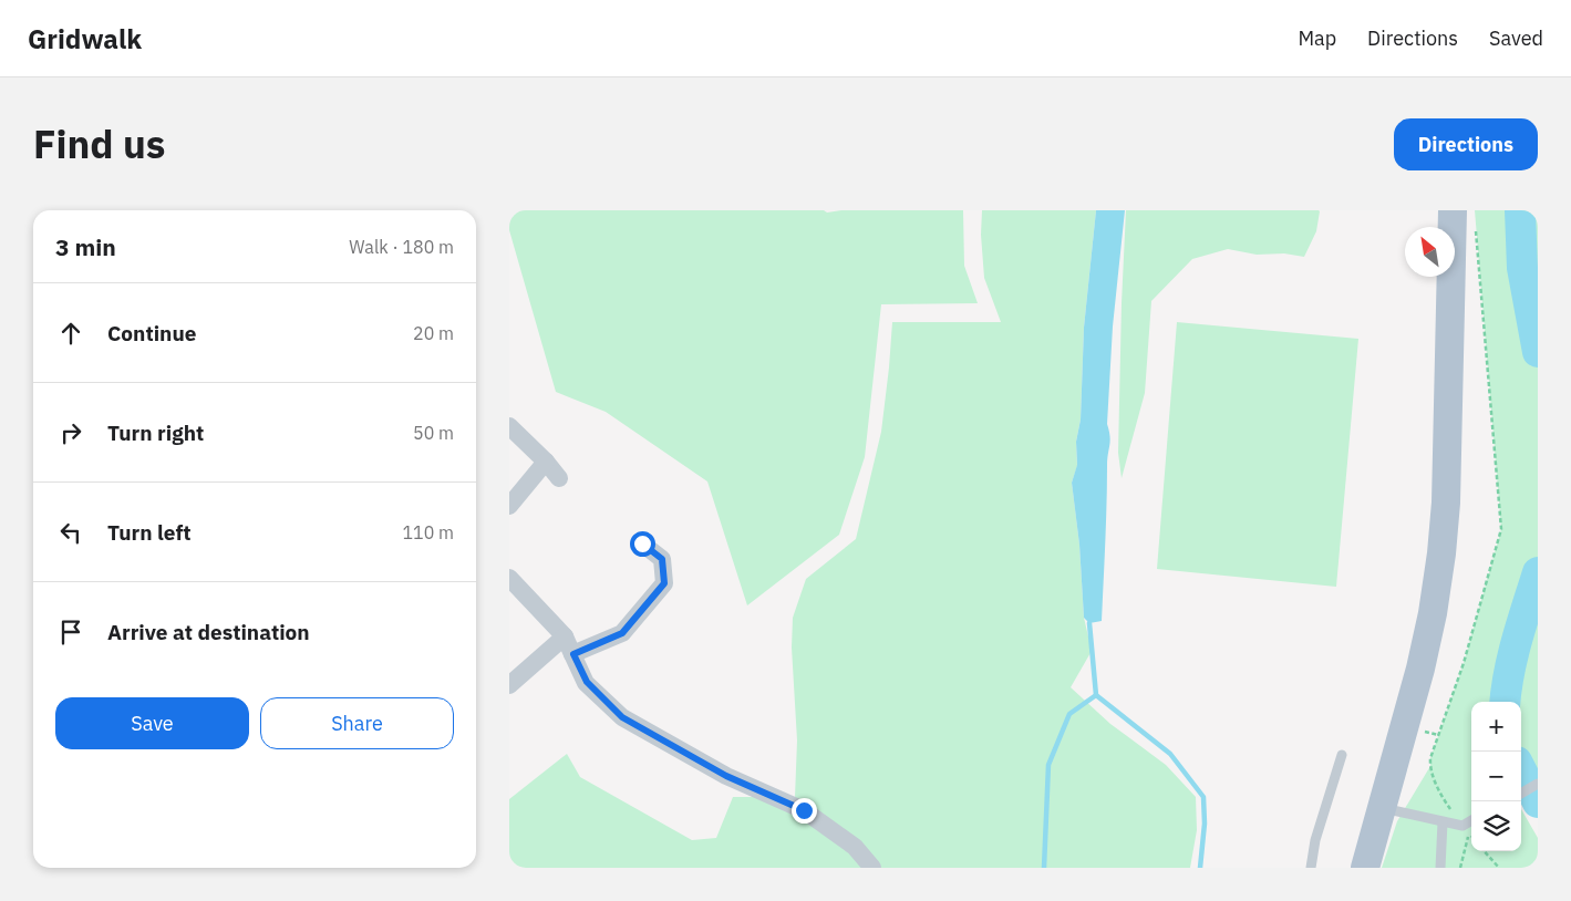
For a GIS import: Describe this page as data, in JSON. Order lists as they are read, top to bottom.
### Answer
{
  "north": "top left",
  "page": {
    "header": "Gridwalk",
    "nav": ["Map", "Directions", "Saved"],
    "title": "Find us",
    "buttons": [
      "Directions",
      ["Save", "Share"]
    ],
    "heading": ["3 min", "Walk · 180 m"],
    "list": [
      ["Continue", "20 m"],
      ["Turn right", "50 m"],
      ["Turn left", "110 m"],
      "Arrive at destination"
    ],
    "map_buttons": ["+", "−"]
  }
}
